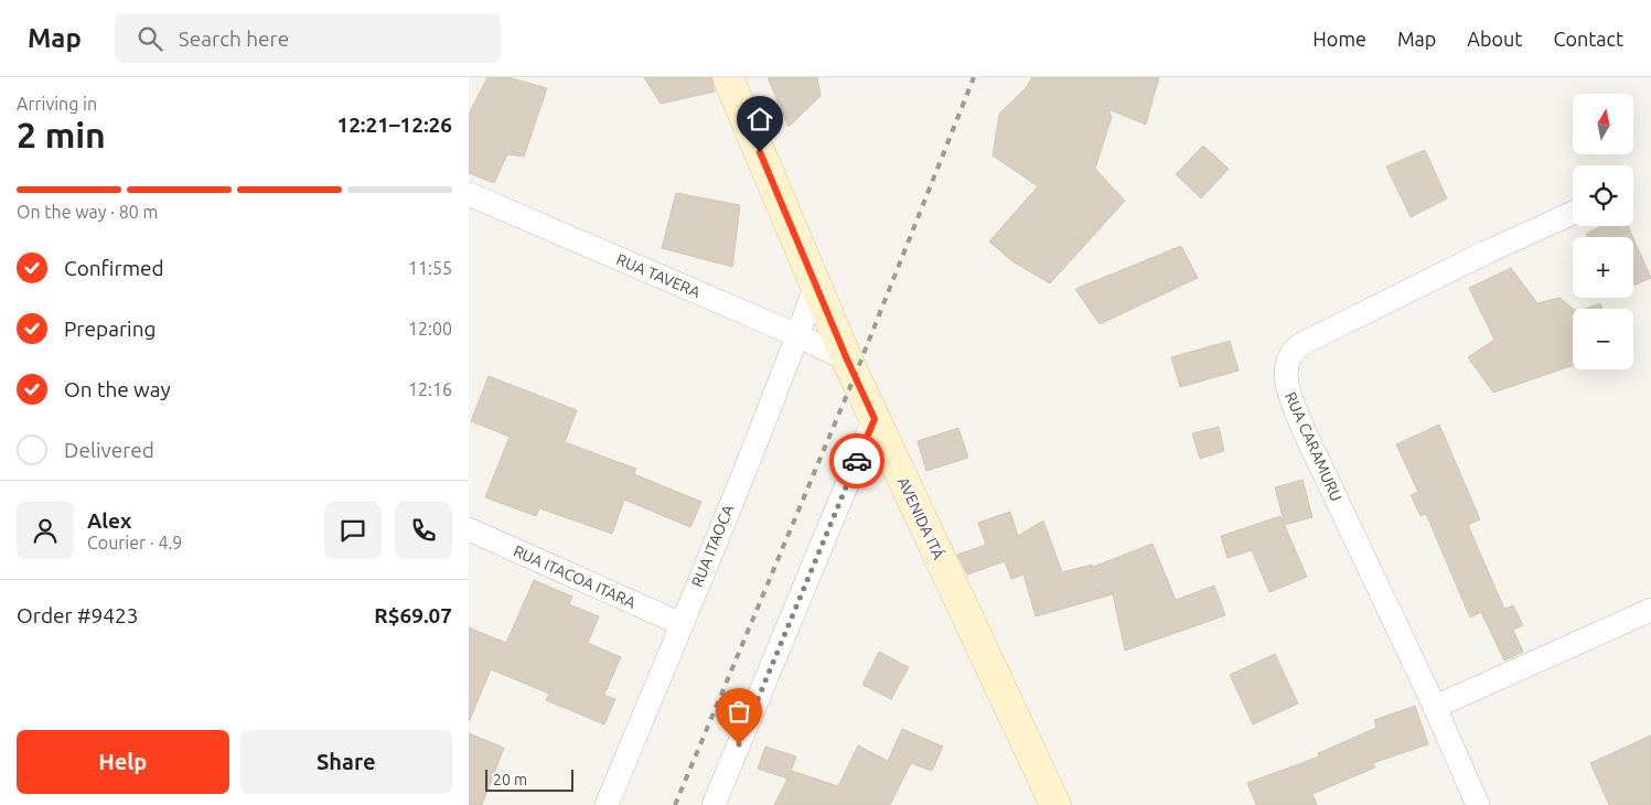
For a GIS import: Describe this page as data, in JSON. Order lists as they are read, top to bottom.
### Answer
{
  "streets": {
    "main road": ["AVENIDA ITÁ"],
    "street": [
      "RUA TAVERA",
      "RUA CARAMURU",
      "RUA ITAOCA",
      "RUA ITACOA ITARA"
    ]
  },
  "crossings": [
    ["RUA TAVERA", "AVENIDA ITÁ"],
    ["RUA TAVERA", "RUA ITAOCA"],
    ["AVENIDA ITÁ", "RUA ITAOCA"],
    ["RUA ITAOCA", "RUA ITACOA ITARA"]
  ],
  "scale_bar": "20 m",
  "north": "top",
  "page": {
    "header": "Map",
    "search": "Search here",
    "nav": [
      "Home",
      "Map",
      "About",
      "Contact"
    ],
    "heading": ["2 min", "Arriving in", "12:21–12:26"],
    "panel": [
      "Alex",
      "Courier · 4.9",
      "Order #9423",
      "R$69.07"
    ],
    "map_buttons": ["+", "−"],
    "bar": "On the way · 80 m",
    "list": [
      ["Confirmed", "11:55"],
      ["Preparing", "12:00"],
      ["On the way", "12:16"],
      "Delivered"
    ],
    "buttons": ["Help", "Share"],
    "scale": "20 m"
  }
}
